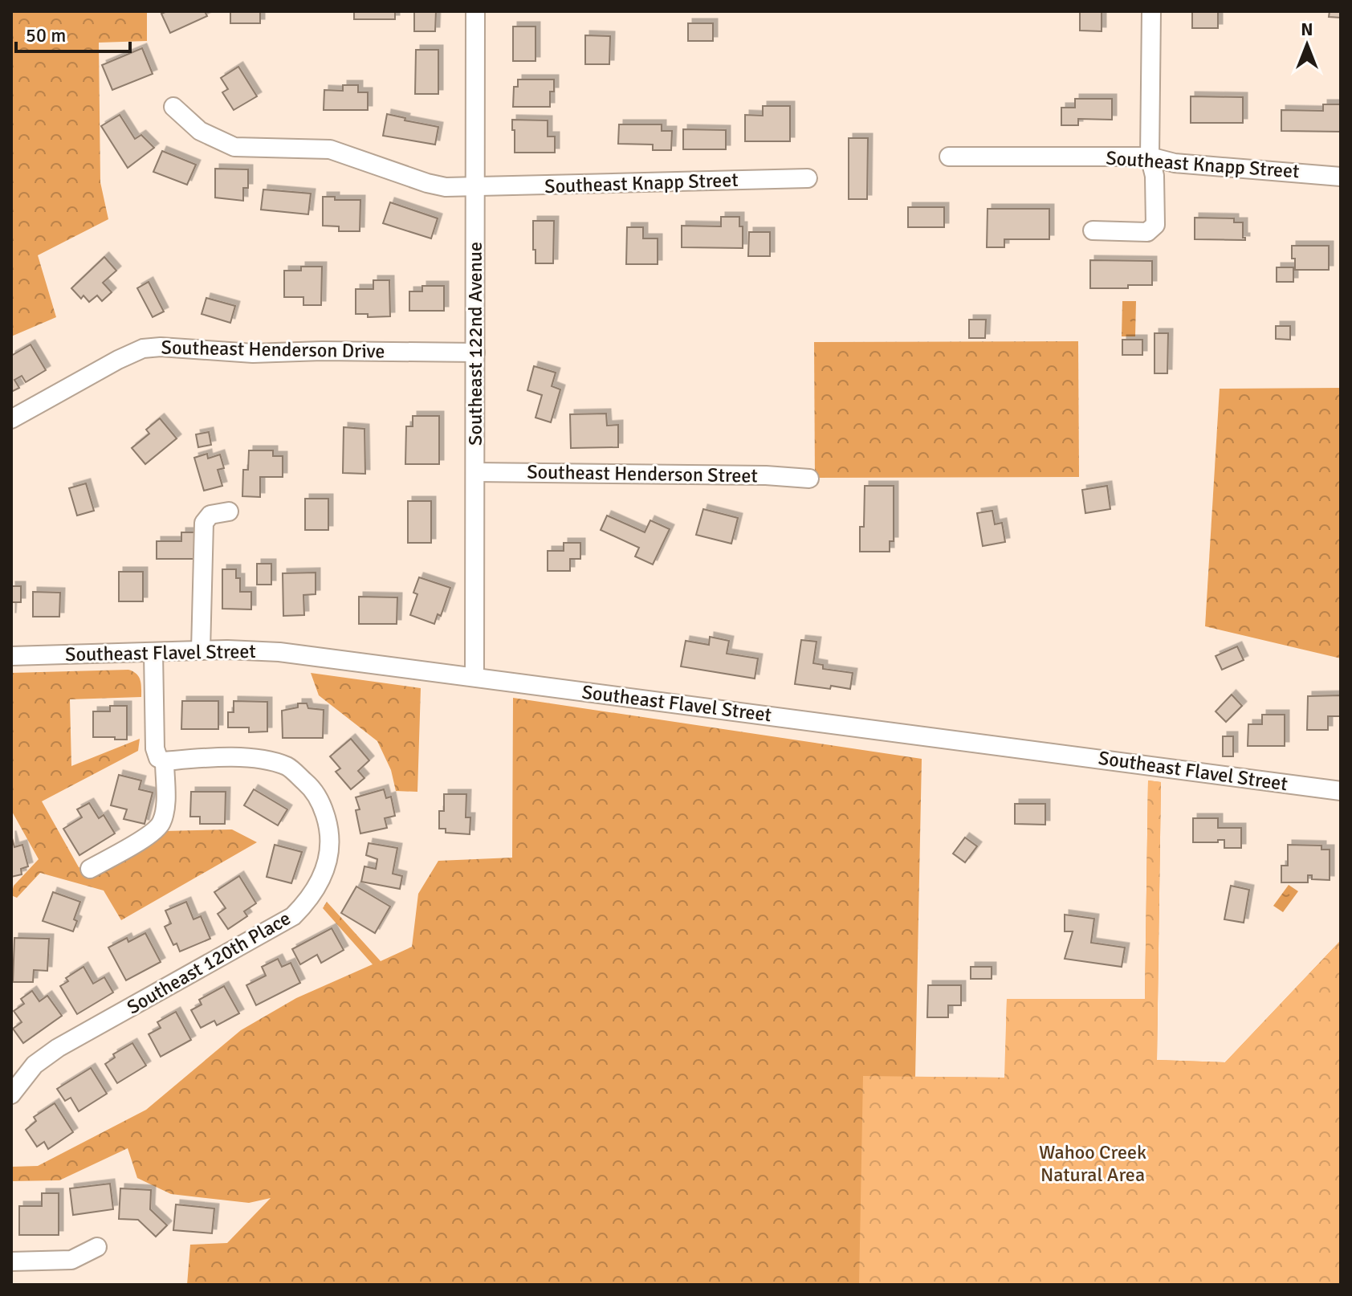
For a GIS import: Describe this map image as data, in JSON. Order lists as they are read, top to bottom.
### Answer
{
  "streets": {
    "street": [
      "Southeast Knapp Street",
      "Southeast 122nd Avenue",
      "Southeast Henderson Drive",
      "Southeast Henderson Street",
      "Southeast Flavel Street",
      "Southeast 120th Place"
    ]
  },
  "crossings": [
    ["Southeast Knapp Street", "Southeast 122nd Avenue"],
    ["Southeast 122nd Avenue", "Southeast Henderson Drive"],
    ["Southeast 122nd Avenue", "Southeast Henderson Street"],
    ["Southeast 122nd Avenue", "Southeast Flavel Street"]
  ],
  "parks": ["Wahoo Creek Natural Area"],
  "scale_bar": "50 m",
  "north": "top"
}
